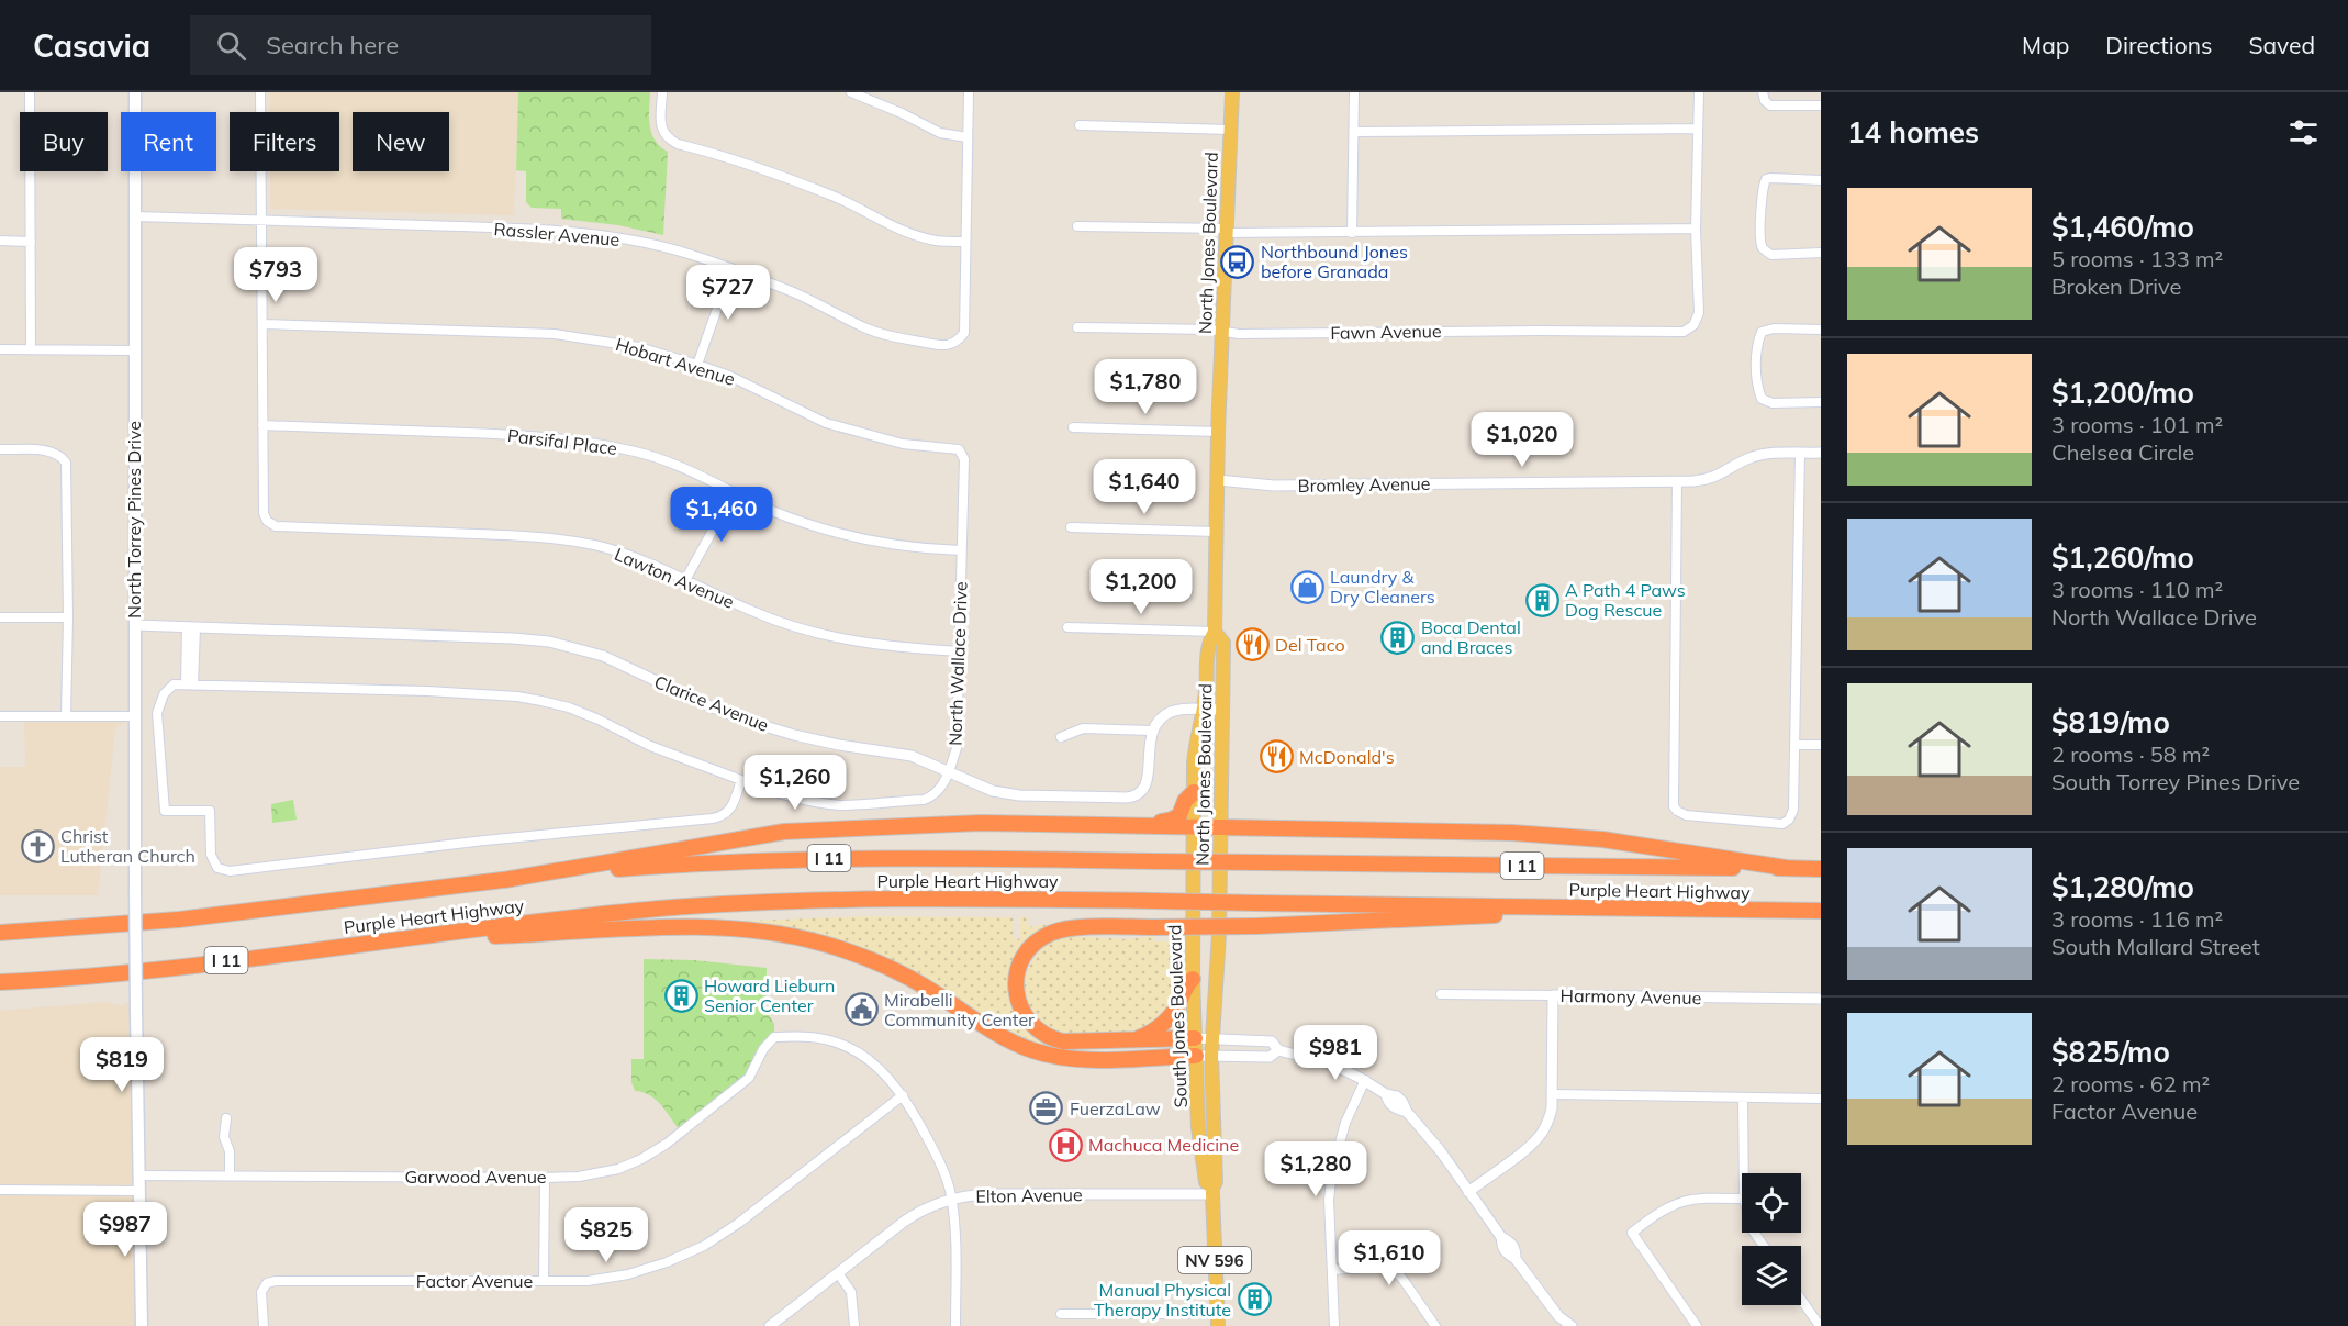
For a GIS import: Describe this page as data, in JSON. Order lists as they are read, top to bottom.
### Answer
{
  "streets": {
    "highway": ["I 11", "Purple Heart Highway"],
    "main road": [
      "North Jones Boulevard",
      "North Torrey Pines Drive",
      "South Jones Boulevard",
      "NV 596"
    ],
    "street": [
      "Rassler Avenue",
      "Fawn Avenue",
      "Hobart Avenue",
      "Parsifal Place",
      "Bromley Avenue",
      "Lawton Avenue",
      "North Wallace Drive",
      "Clarice Avenue",
      "Harmony Avenue",
      "Garwood Avenue",
      "Elton Avenue",
      "Factor Avenue"
    ]
  },
  "crossings": [
    ["Rassler Avenue", "North Torrey Pines Drive"],
    ["North Jones Boulevard", "Fawn Avenue"],
    ["North Jones Boulevard", "Bromley Avenue"],
    ["North Jones Boulevard", "South Jones Boulevard"],
    ["Hobart Avenue", "North Wallace Drive"],
    ["Parsifal Place", "Lawton Avenue"],
    ["Parsifal Place", "North Wallace Drive"],
    ["North Torrey Pines Drive", "Clarice Avenue"],
    ["North Torrey Pines Drive", "Garwood Avenue"],
    ["Lawton Avenue", "North Wallace Drive"],
    ["North Wallace Drive", "Clarice Avenue"],
    ["South Jones Boulevard", "Elton Avenue"],
    ["Garwood Avenue", "Factor Avenue"]
  ],
  "places": {
    "bus stop": ["Northbound Jones before Granada"],
    "shop": ["Laundry & Dry Cleaners"],
    "building": [
      "A Path 4 Paws Dog Rescue",
      "Boca Dental and Braces",
      "Howard Lieburn Senior Center",
      "Manual Physical Therapy Institute"
    ],
    "restaurant": ["Del Taco", "McDonald's"],
    "church": ["Christ Lutheran Church"],
    "public building": ["Mirabelli Community Center"],
    "office": ["FuerzaLaw"],
    "hospital": ["Machuca Medicine"]
  },
  "page": {
    "header": "Casavia",
    "search": "Search here",
    "nav": ["Map", "Directions", "Saved"],
    "heading": "14 homes",
    "chip": [
      "Buy",
      "Rent",
      "Filters",
      "New"
    ],
    "list": [
      {
        "name": "$1,460/mo",
        "note": "5 rooms · 133 m² · Broken Drive"
      },
      {
        "name": "$1,200/mo",
        "note": "3 rooms · 101 m² · Chelsea Circle"
      },
      {
        "name": "$1,260/mo",
        "note": "3 rooms · 110 m² · North Wallace Drive"
      },
      {
        "name": "$819/mo",
        "note": "2 rooms · 58 m² · South Torrey Pines Drive"
      },
      {
        "name": "$1,280/mo",
        "note": "3 rooms · 116 m² · South Mallard Street"
      },
      {
        "name": "$825/mo",
        "note": "2 rooms · 62 m² · Factor Avenue"
      }
    ],
    "price": [
      "$793",
      "$727",
      "$1,780",
      "$1,020",
      "$1,640",
      "$1,460",
      "$1,200",
      "$1,260",
      "$981",
      "$819",
      "$1,280",
      "$987",
      "$825",
      "$1,610"
    ]
  }
}
